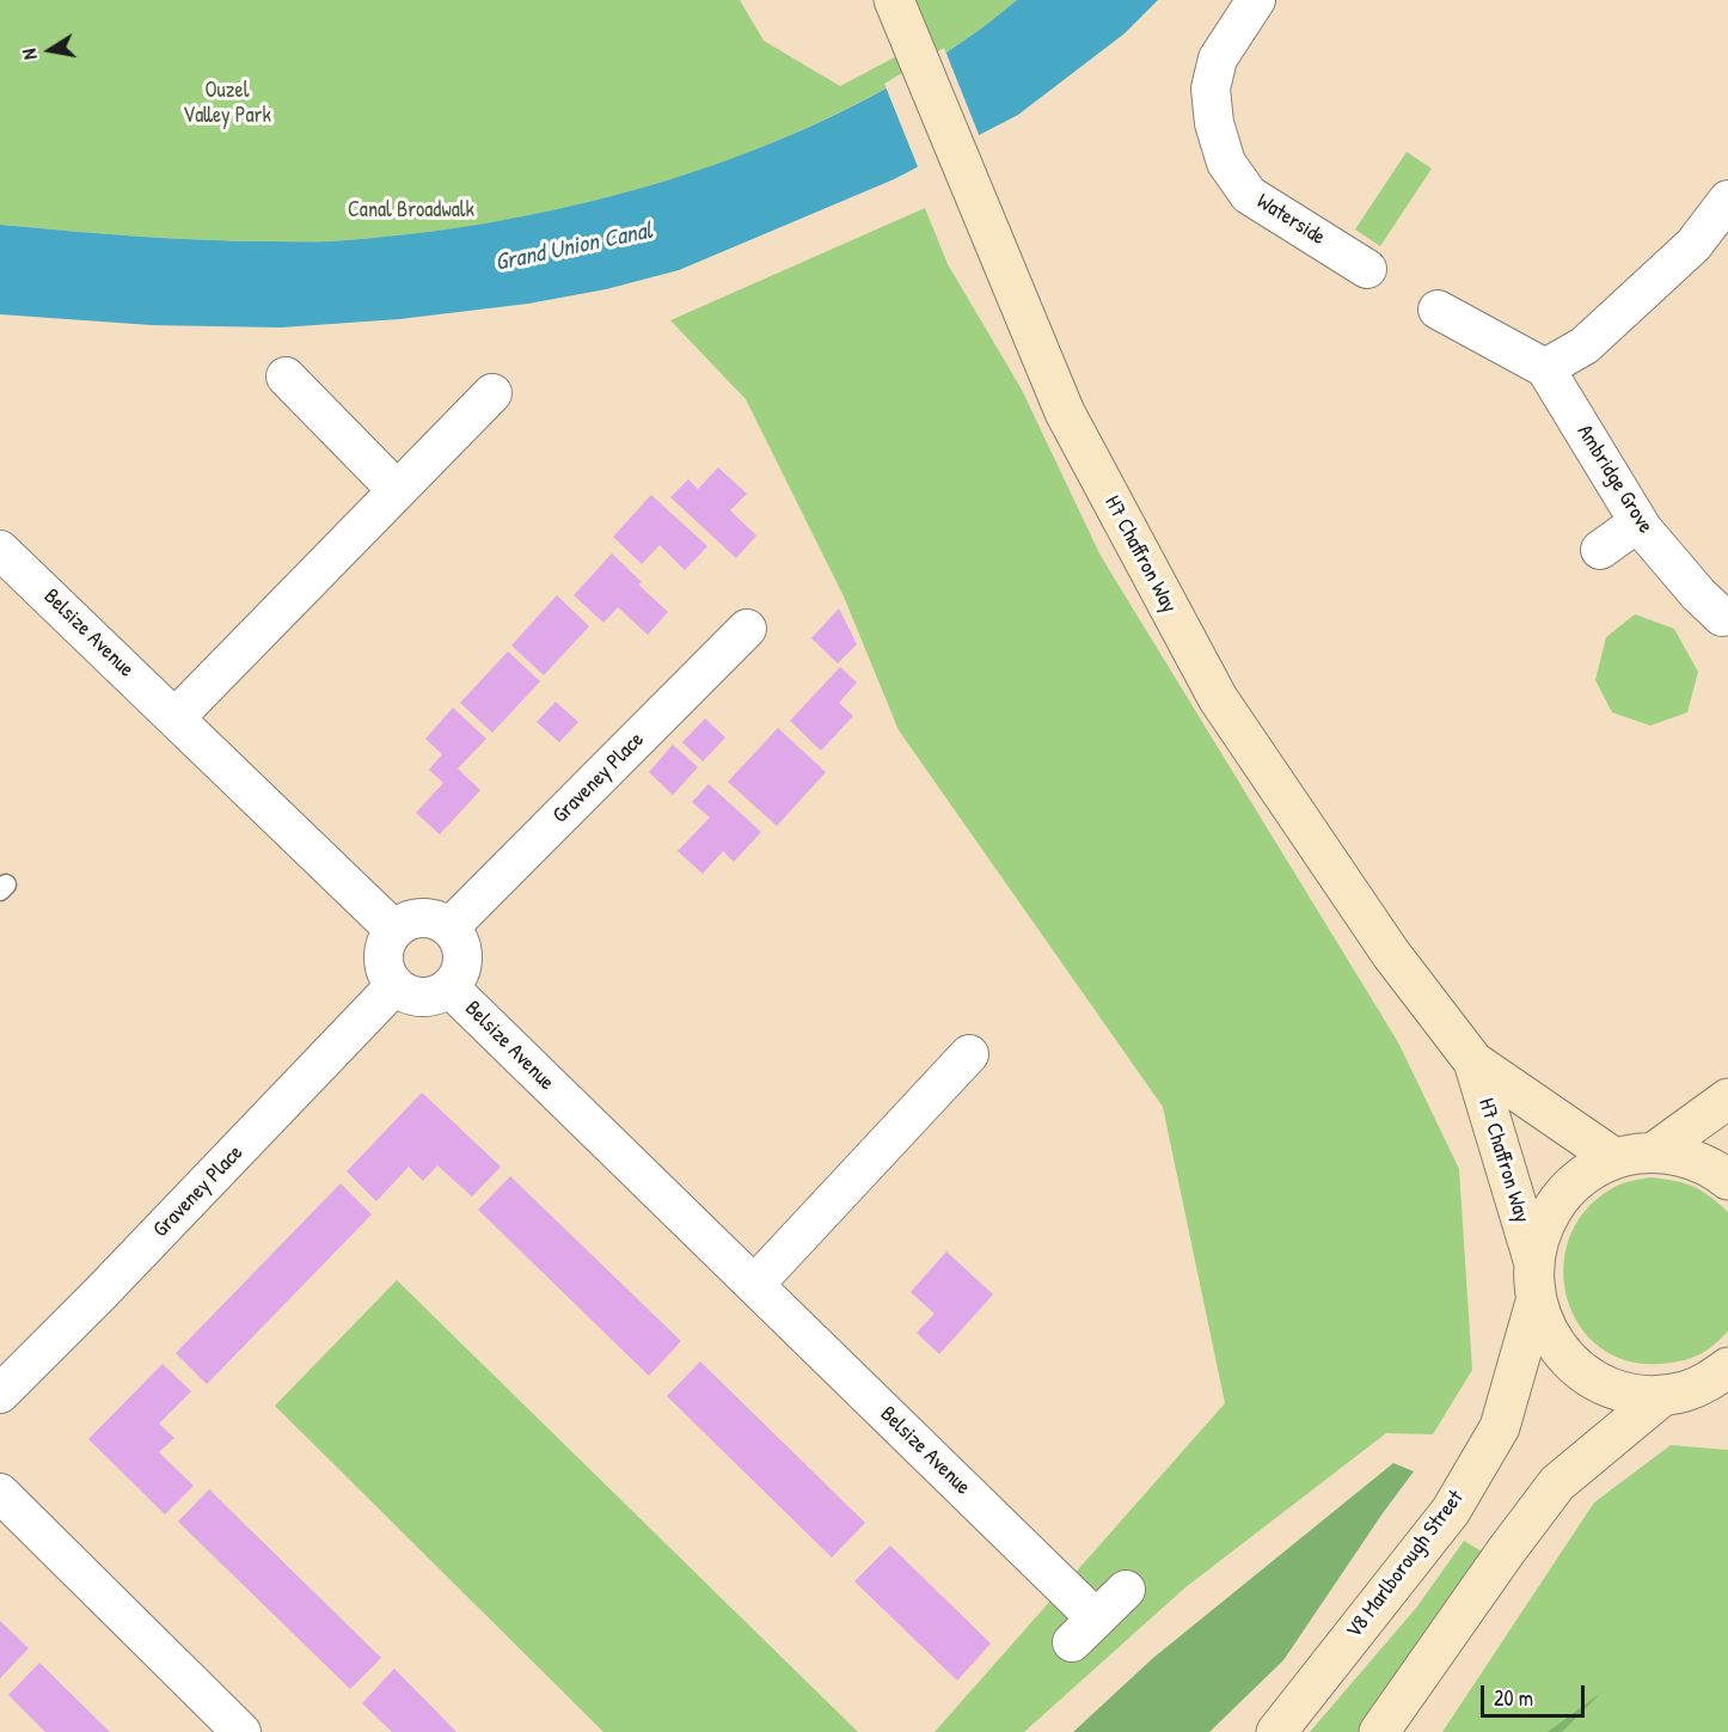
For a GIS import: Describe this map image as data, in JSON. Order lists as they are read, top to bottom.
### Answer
{
  "streets": {
    "main road": ["H7 Chaffron Way", "V8 Marlborough Street"],
    "street": [
      "Waterside",
      "Ambridge Grove",
      "Belsize Avenue",
      "Graveney Place"
    ]
  },
  "crossings": [
    ["Belsize Avenue", "Graveney Place"]
  ],
  "water": ["Grand Union Canal"],
  "parks": ["Ouzel Valley Park", "Canal Broadwalk"],
  "scale_bar": "20 m",
  "north": "left"
}
